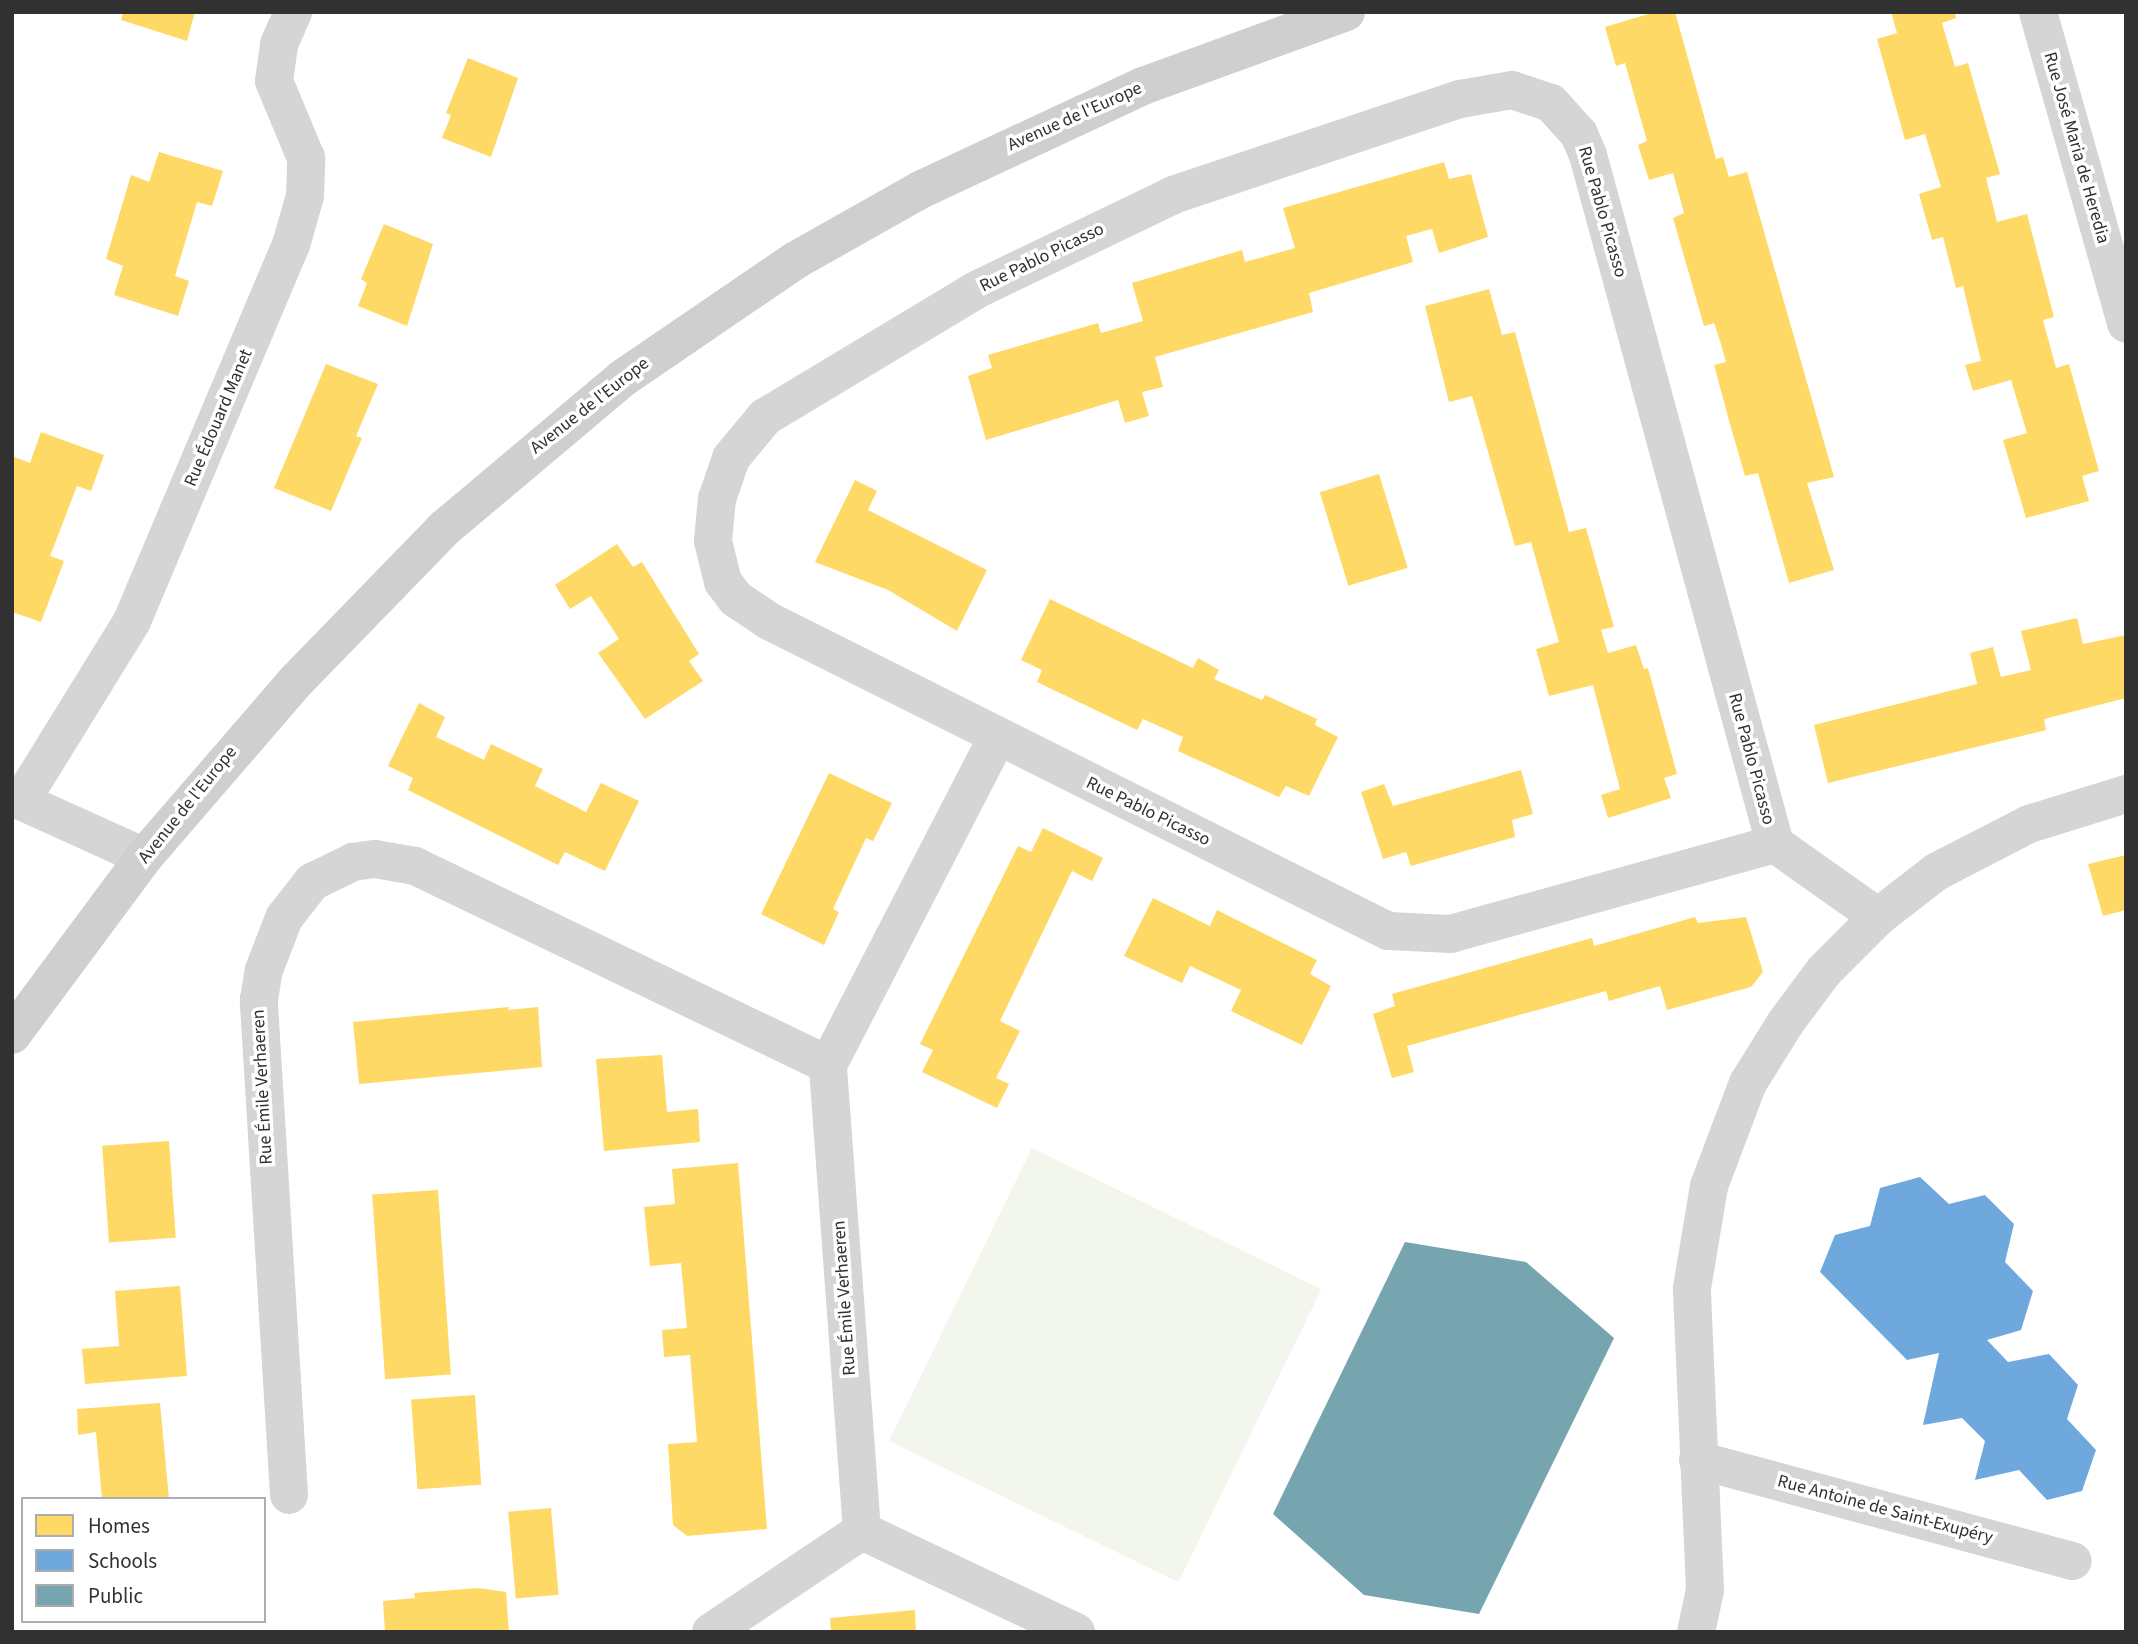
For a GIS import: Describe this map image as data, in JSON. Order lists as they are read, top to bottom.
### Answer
{
  "streets": {
    "street": [
      "Avenue de l'Europe",
      "Rue José Maria de Heredia",
      "Rue Pablo Picasso",
      "Rue Édouard Manet",
      "Rue Émile Verhaeren",
      "Rue Antoine de Saint-Exupéry"
    ]
  },
  "legend": ["Homes", "Schools", "Public"]
}
